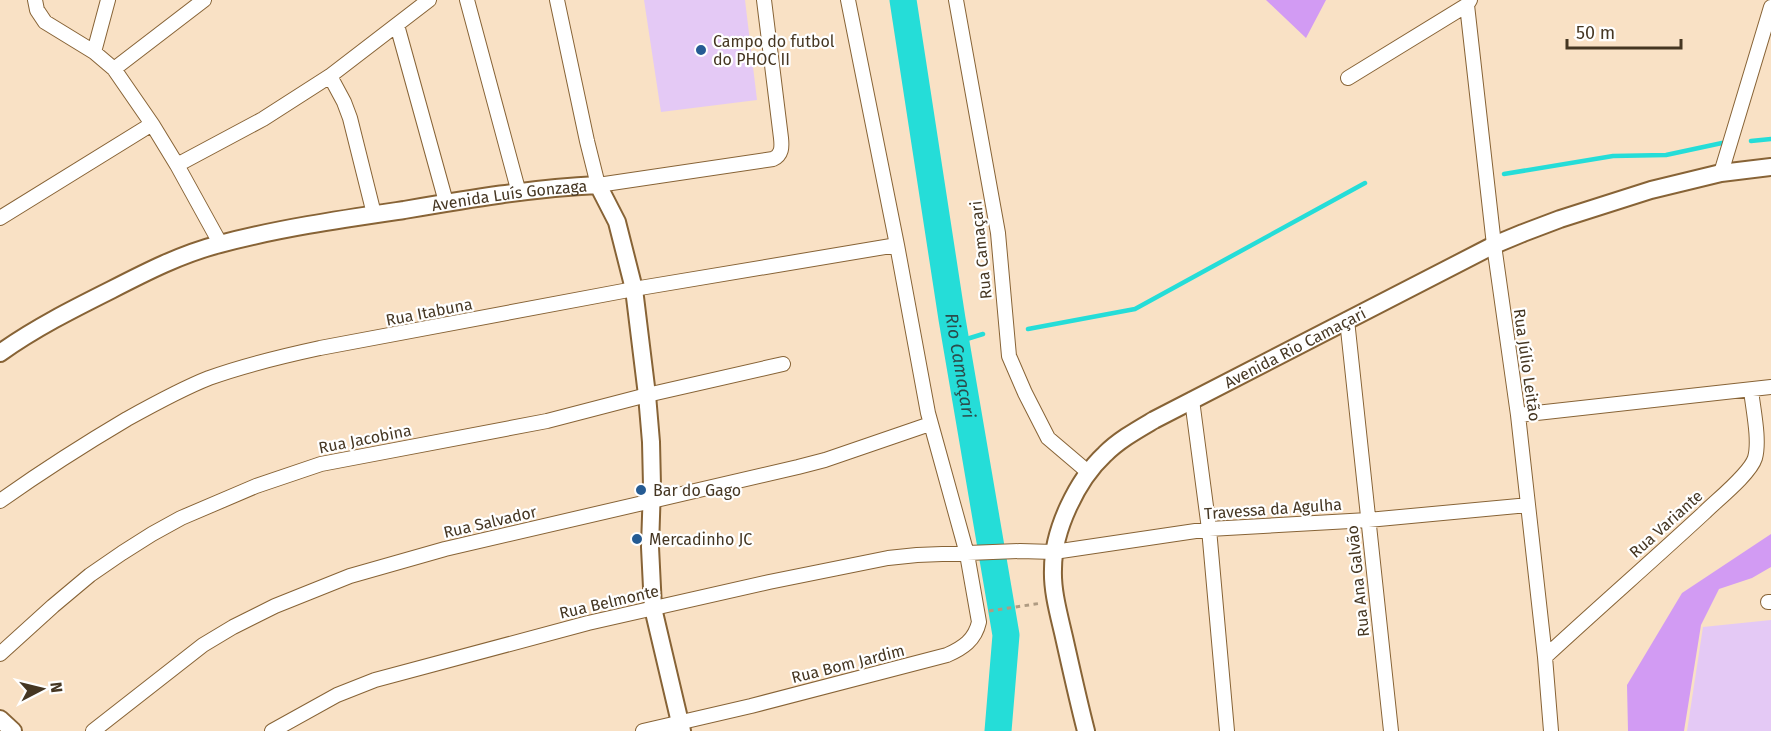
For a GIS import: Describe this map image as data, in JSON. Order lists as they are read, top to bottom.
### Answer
{
  "streets": {
    "street": [
      "Avenida Luís Gonzaga",
      "Rua Camaçari",
      "Rua Itabuna",
      "Avenida Rio Camaçari",
      "Rua Júlio Leitão",
      "Rua Jacobina",
      "Travessa da Agulha",
      "Rua Salvador",
      "Rua Variante",
      "Rua Ana Galvão",
      "Rua Belmonte",
      "Rua Bom Jardim"
    ]
  },
  "crossings": [
    ["Avenida Luís Gonzaga", "Rua Itabuna"],
    ["Avenida Luís Gonzaga", "Rua Jacobina"],
    ["Avenida Luís Gonzaga", "Rua Salvador"],
    ["Avenida Luís Gonzaga", "Rua Belmonte"],
    ["Avenida Luís Gonzaga", "Rua Bom Jardim"],
    ["Rua Camaçari", "Avenida Rio Camaçari"],
    ["Rua Itabuna", "Rua Bom Jardim"],
    ["Avenida Rio Camaçari", "Rua Júlio Leitão"],
    ["Avenida Rio Camaçari", "Travessa da Agulha"],
    ["Avenida Rio Camaçari", "Rua Ana Galvão"],
    ["Rua Júlio Leitão", "Travessa da Agulha"],
    ["Rua Júlio Leitão", "Rua Variante"],
    ["Travessa da Agulha", "Rua Ana Galvão"],
    ["Travessa da Agulha", "Rua Belmonte"],
    ["Travessa da Agulha", "Rua Bom Jardim"],
    ["Rua Salvador", "Rua Bom Jardim"],
    ["Rua Belmonte", "Rua Bom Jardim"]
  ],
  "water": ["Rio Camaçari"],
  "places": ["Campo do futbol do PHOC II", "Bar do Gago", "Mercadinho JC"],
  "scale_bar": "50 m",
  "north": "right"
}
